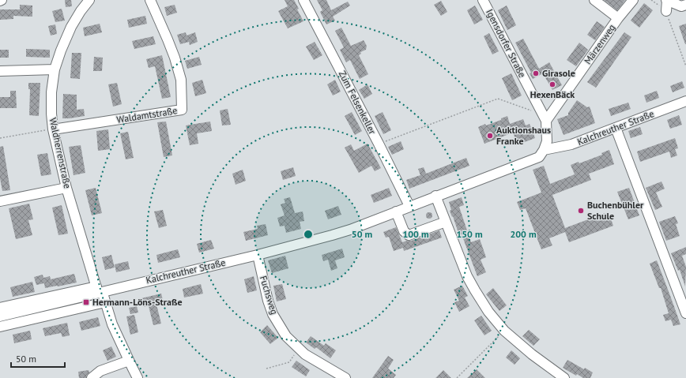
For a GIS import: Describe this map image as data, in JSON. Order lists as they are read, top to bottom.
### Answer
{
  "streets": {
    "street": [
      "Igensdorfer Straße",
      "Märzenweg",
      "Zum Felsenkeller",
      "Waldamtstraße",
      "Kalchreuther Straße",
      "Waldherrenstraße",
      "Fuchsweg"
    ]
  },
  "crossings": [
    ["Igensdorfer Straße", "Märzenweg"],
    ["Zum Felsenkeller", "Kalchreuther Straße"],
    ["Waldamtstraße", "Waldherrenstraße"],
    ["Kalchreuther Straße", "Waldherrenstraße"],
    ["Kalchreuther Straße", "Fuchsweg"]
  ],
  "places": {
    "other": [
      "Girasole",
      "HexenBäck",
      "Auktionshaus Franke",
      "Buchenbühler Schule"
    ],
    "transit": ["Hermann-Löns-Straße"]
  },
  "scale_bar": "50 m",
  "rings": [
    "50 m",
    "100 m",
    "150 m",
    "200 m"
  ]
}
